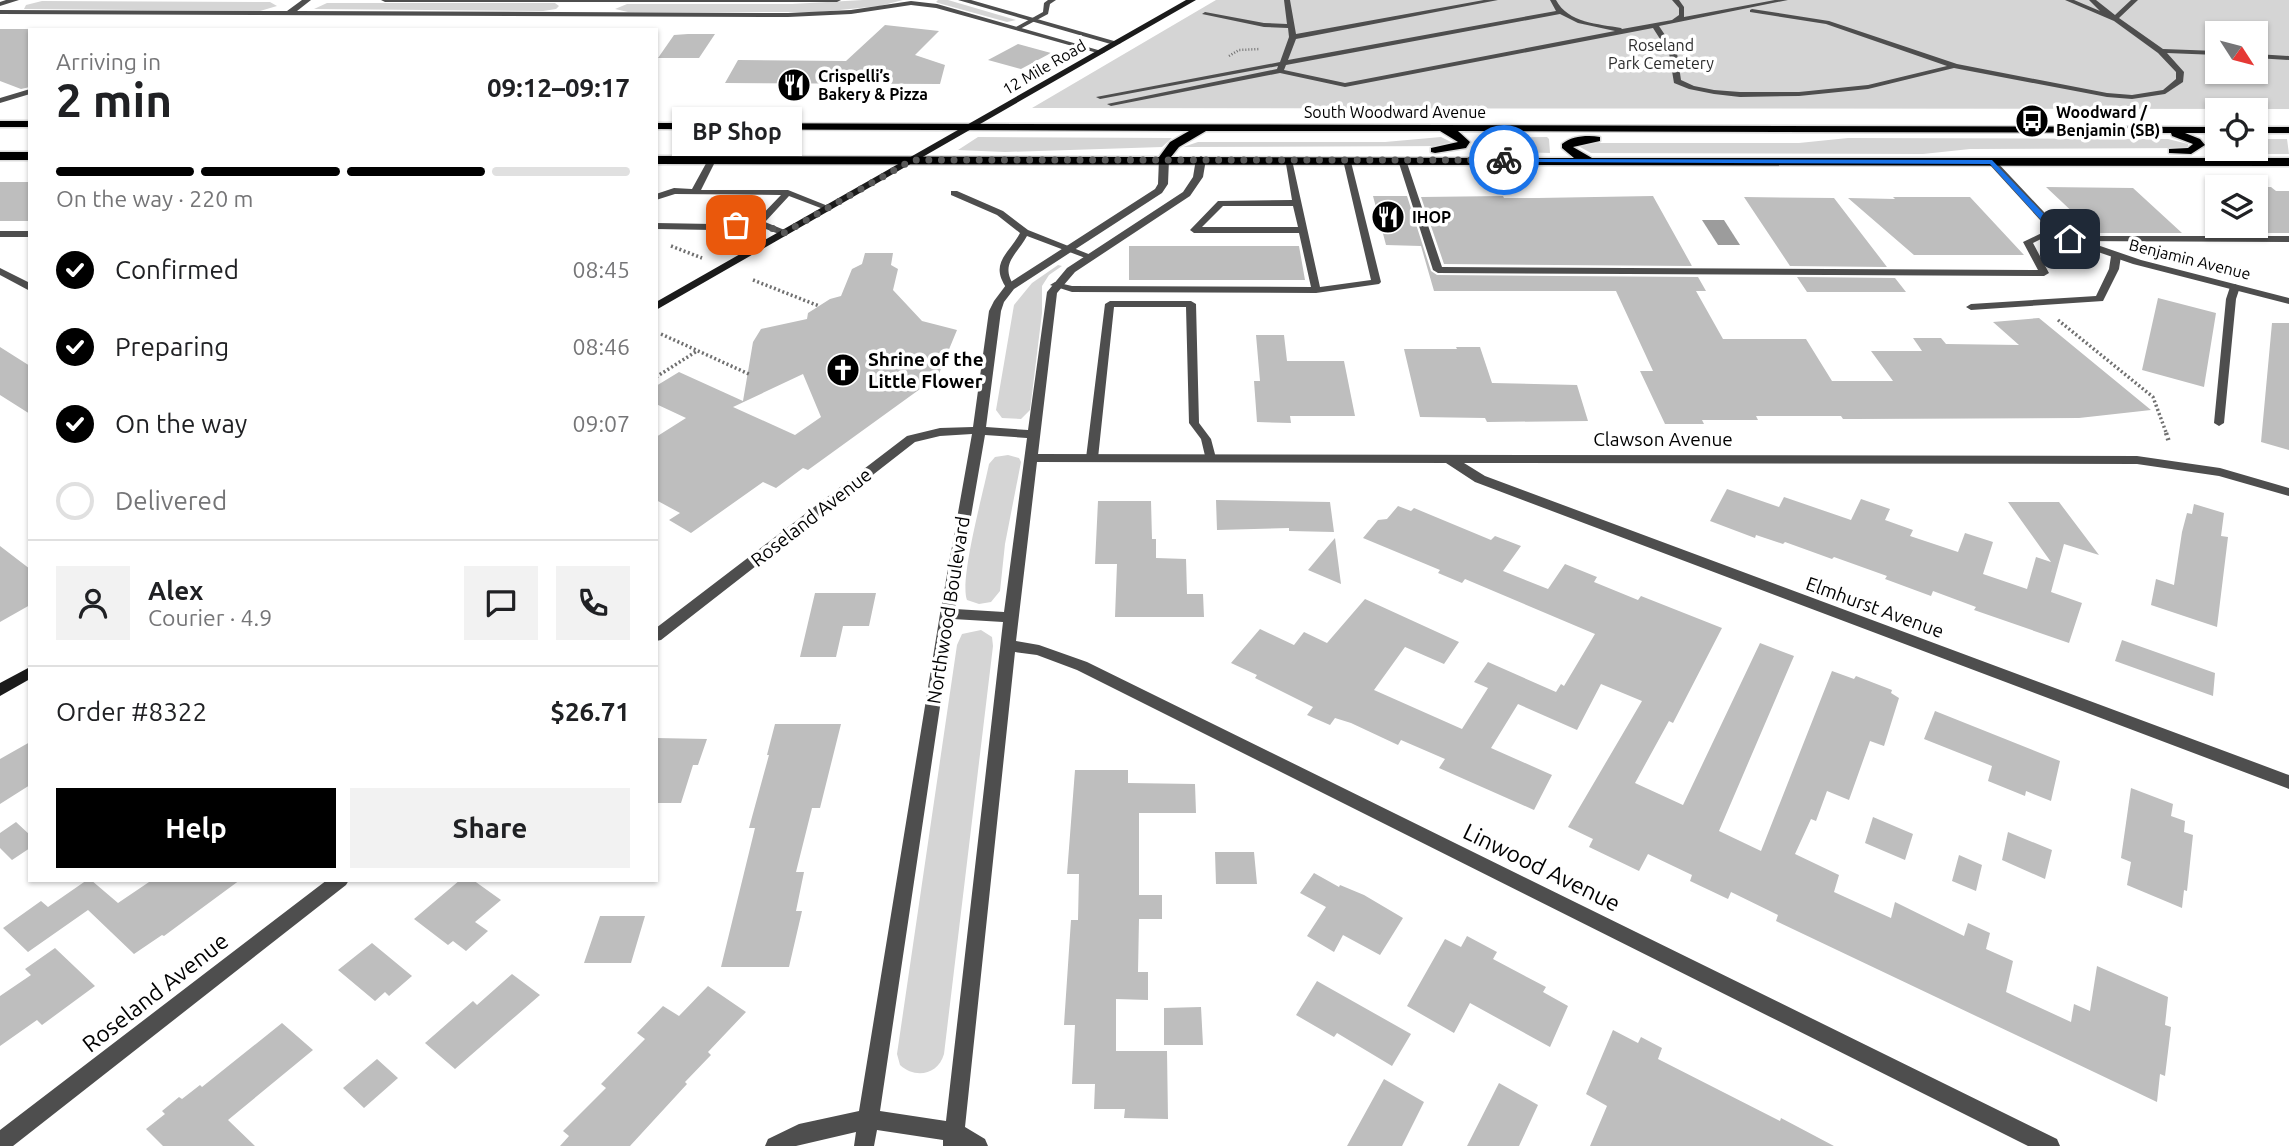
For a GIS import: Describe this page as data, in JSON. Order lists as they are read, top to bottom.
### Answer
{
  "streets": {
    "main road": ["12 Mile Road", "South Woodward Avenue"],
    "street": [
      "Benjamin Avenue",
      "Clawson Avenue",
      "Roseland Avenue",
      "Elmhurst Avenue",
      "Northwood Boulevard",
      "Linwood Avenue"
    ]
  },
  "crossings": [
    ["12 Mile Road", "South Woodward Avenue"],
    ["Clawson Avenue", "Elmhurst Avenue"],
    ["Roseland Avenue", "Northwood Boulevard"]
  ],
  "parks": ["Roseland Park Cemetery"],
  "places": {
    "restaurant": ["Crispelli’s Bakery & Pizza", "IHOP"],
    "bus stop": ["Woodward / Benjamin (SB)"],
    "other": ["BP Shop"],
    "church": ["Shrine of the Little Flower"]
  },
  "north": "bottom right",
  "page": {
    "heading": ["2 min", "Arriving in", "09:12–09:17"],
    "panel": [
      "Alex",
      "Courier · 4.9",
      "Order #8322",
      "$26.71"
    ],
    "bubble": "BP Shop",
    "bar": "On the way · 220 m",
    "list": [
      ["Confirmed", "08:45"],
      ["Preparing", "08:46"],
      ["On the way", "09:07"],
      "Delivered"
    ],
    "buttons": ["Help", "Share"]
  }
}
